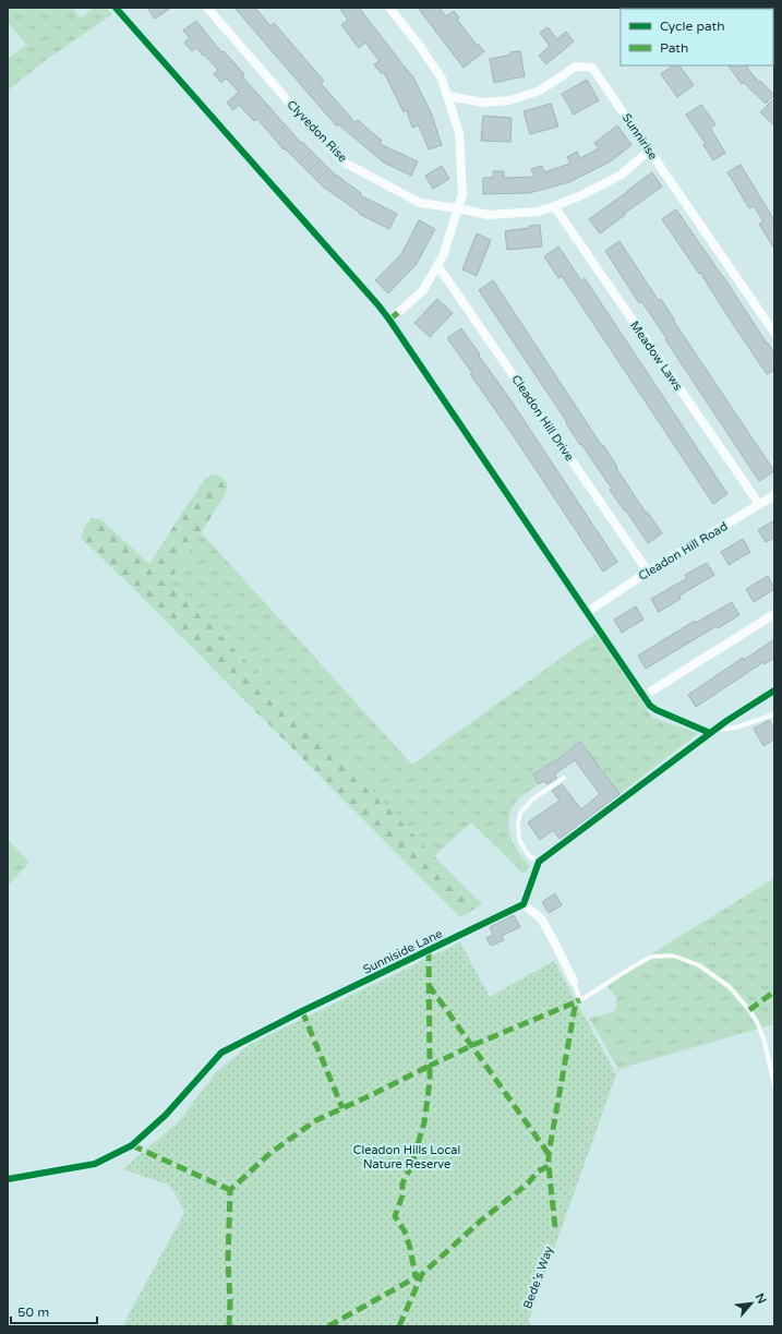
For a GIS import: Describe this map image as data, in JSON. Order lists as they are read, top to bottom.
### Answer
{
  "streets": {
    "street": [
      "Clyvedon Rise",
      "Sunnirise",
      "Meadow Laws",
      "Cleadon Hill Drive",
      "Cleadon Hill Road",
      "Sunniside Lane"
    ],
    "path": ["Bede's Way"]
  },
  "crossings": [
    ["Clyvedon Rise", "Sunnirise"],
    ["Clyvedon Rise", "Meadow Laws"],
    ["Meadow Laws", "Cleadon Hill Road"],
    ["Cleadon Hill Drive", "Cleadon Hill Road"]
  ],
  "parks": ["Cleadon Hills Local Nature Reserve"],
  "legend": ["Cycle path", "Path"],
  "scale_bar": "50 m",
  "north": "top right"
}
